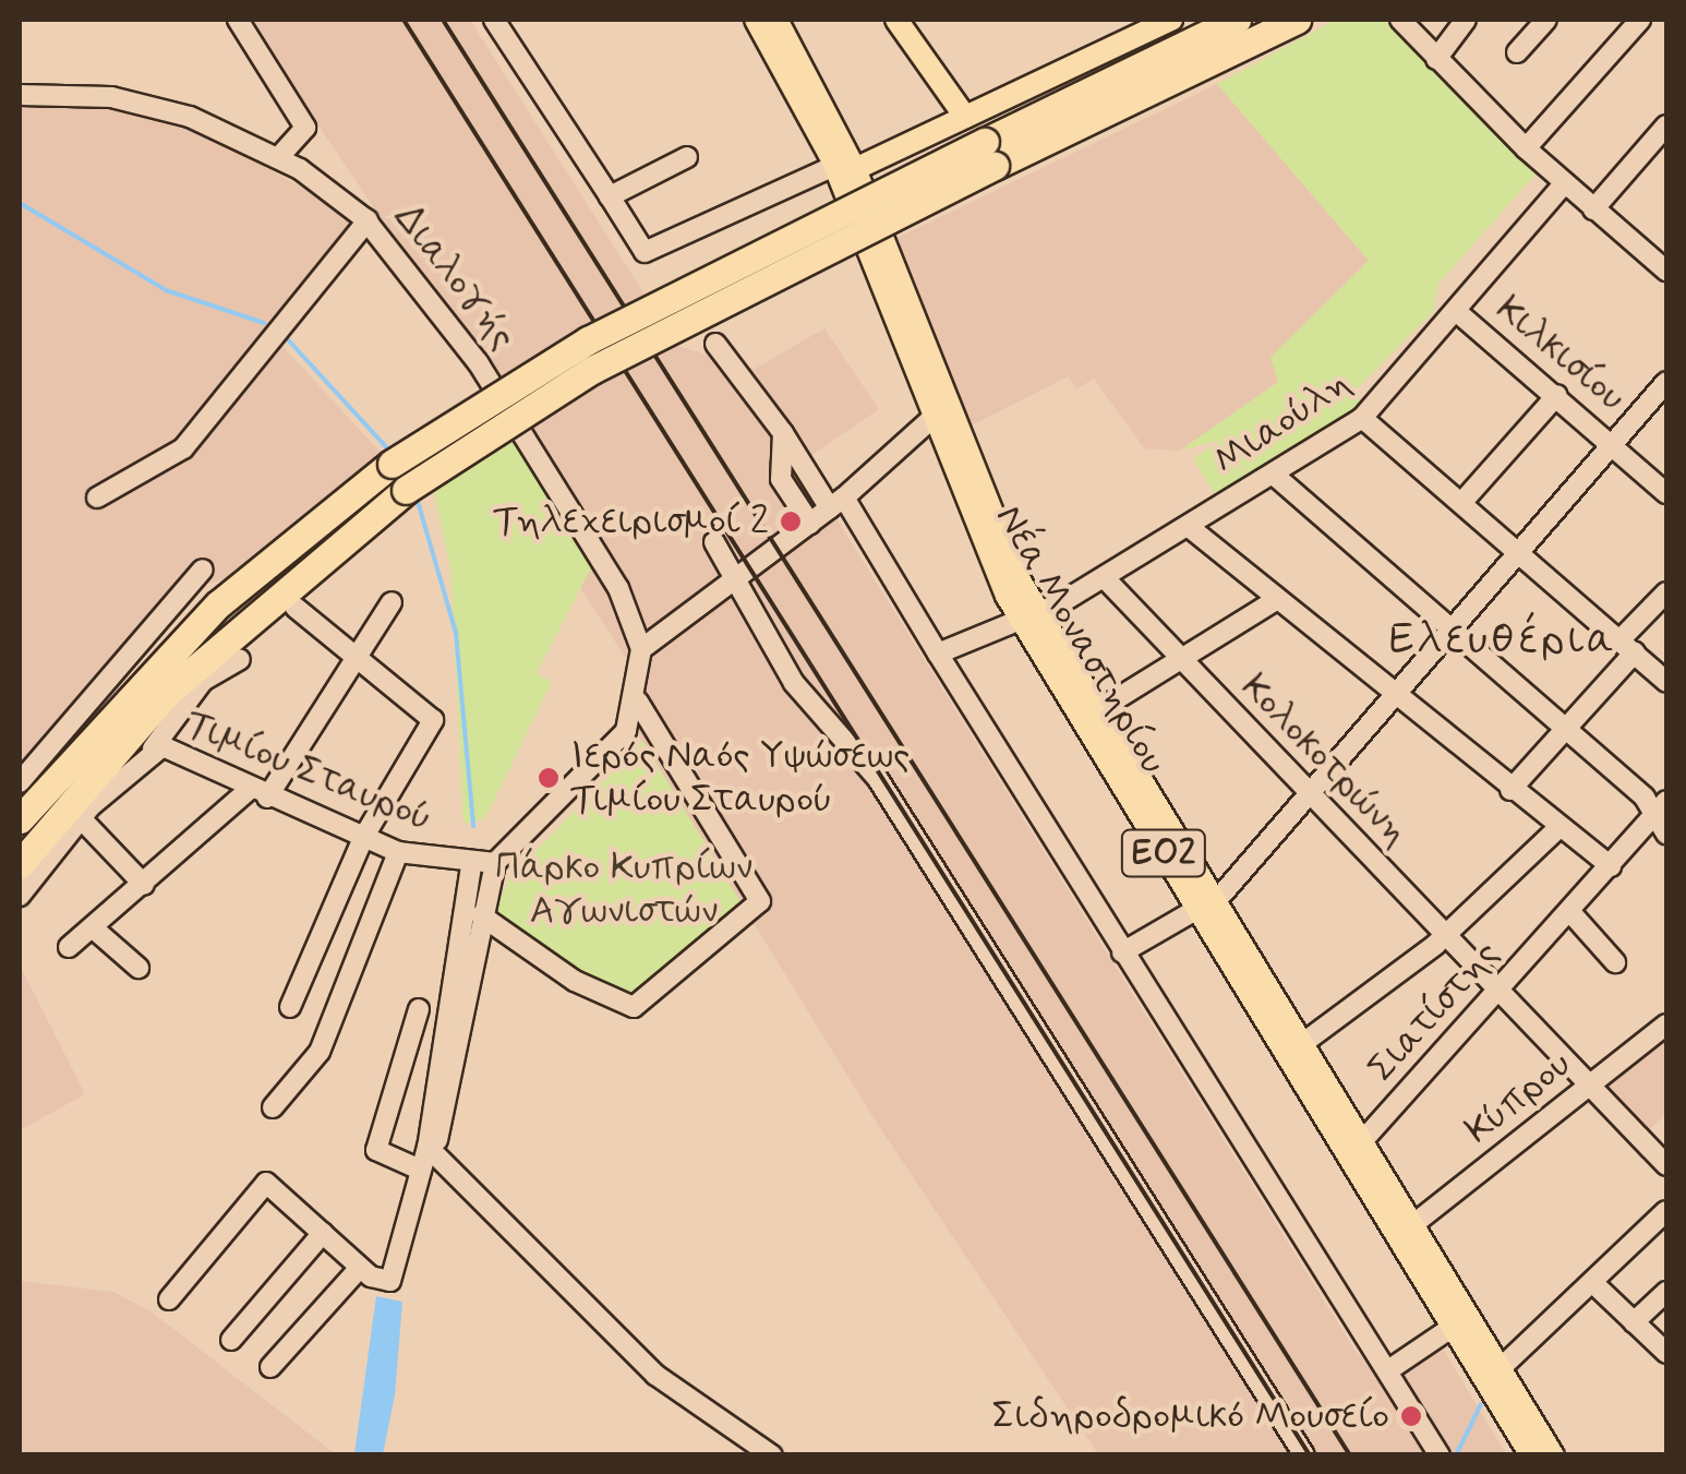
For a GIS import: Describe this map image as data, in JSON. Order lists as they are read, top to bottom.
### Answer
{
  "streets": {
    "main road": ["Νέα Μοναστηρίου", "ΕΟ2"],
    "street": [
      "Διαλογής",
      "Κιλκισίου",
      "Μιαούλη",
      "Κολοκοτρώνη",
      "Τιμίου Σταυρού",
      "Σιατίστης",
      "Κύπρου"
    ]
  },
  "crossings": [
    ["Κιλκισίου", "Μιαούλη"],
    ["Μιαούλη", "Νέα Μοναστηρίου"],
    ["Μιαούλη", "Κολοκοτρώνη"],
    ["Νέα Μοναστηρίου", "ΕΟ2"],
    ["Κολοκοτρώνη", "Σιατίστης"],
    ["Κολοκοτρώνη", "Κύπρου"],
    ["ΕΟ2", "Σιατίστης"],
    ["ΕΟ2", "Κύπρου"]
  ],
  "districts": ["Ελευθέρια"],
  "parks": ["Πάρκο Κυπρίων Αγωνιστών"],
  "places": ["Τηλεχειρισμοί 2", "Ιερός Ναός Υψώσεως Τιμίου Σταυρού", "Σιδηροδρομικό Μουσείο"]
}
